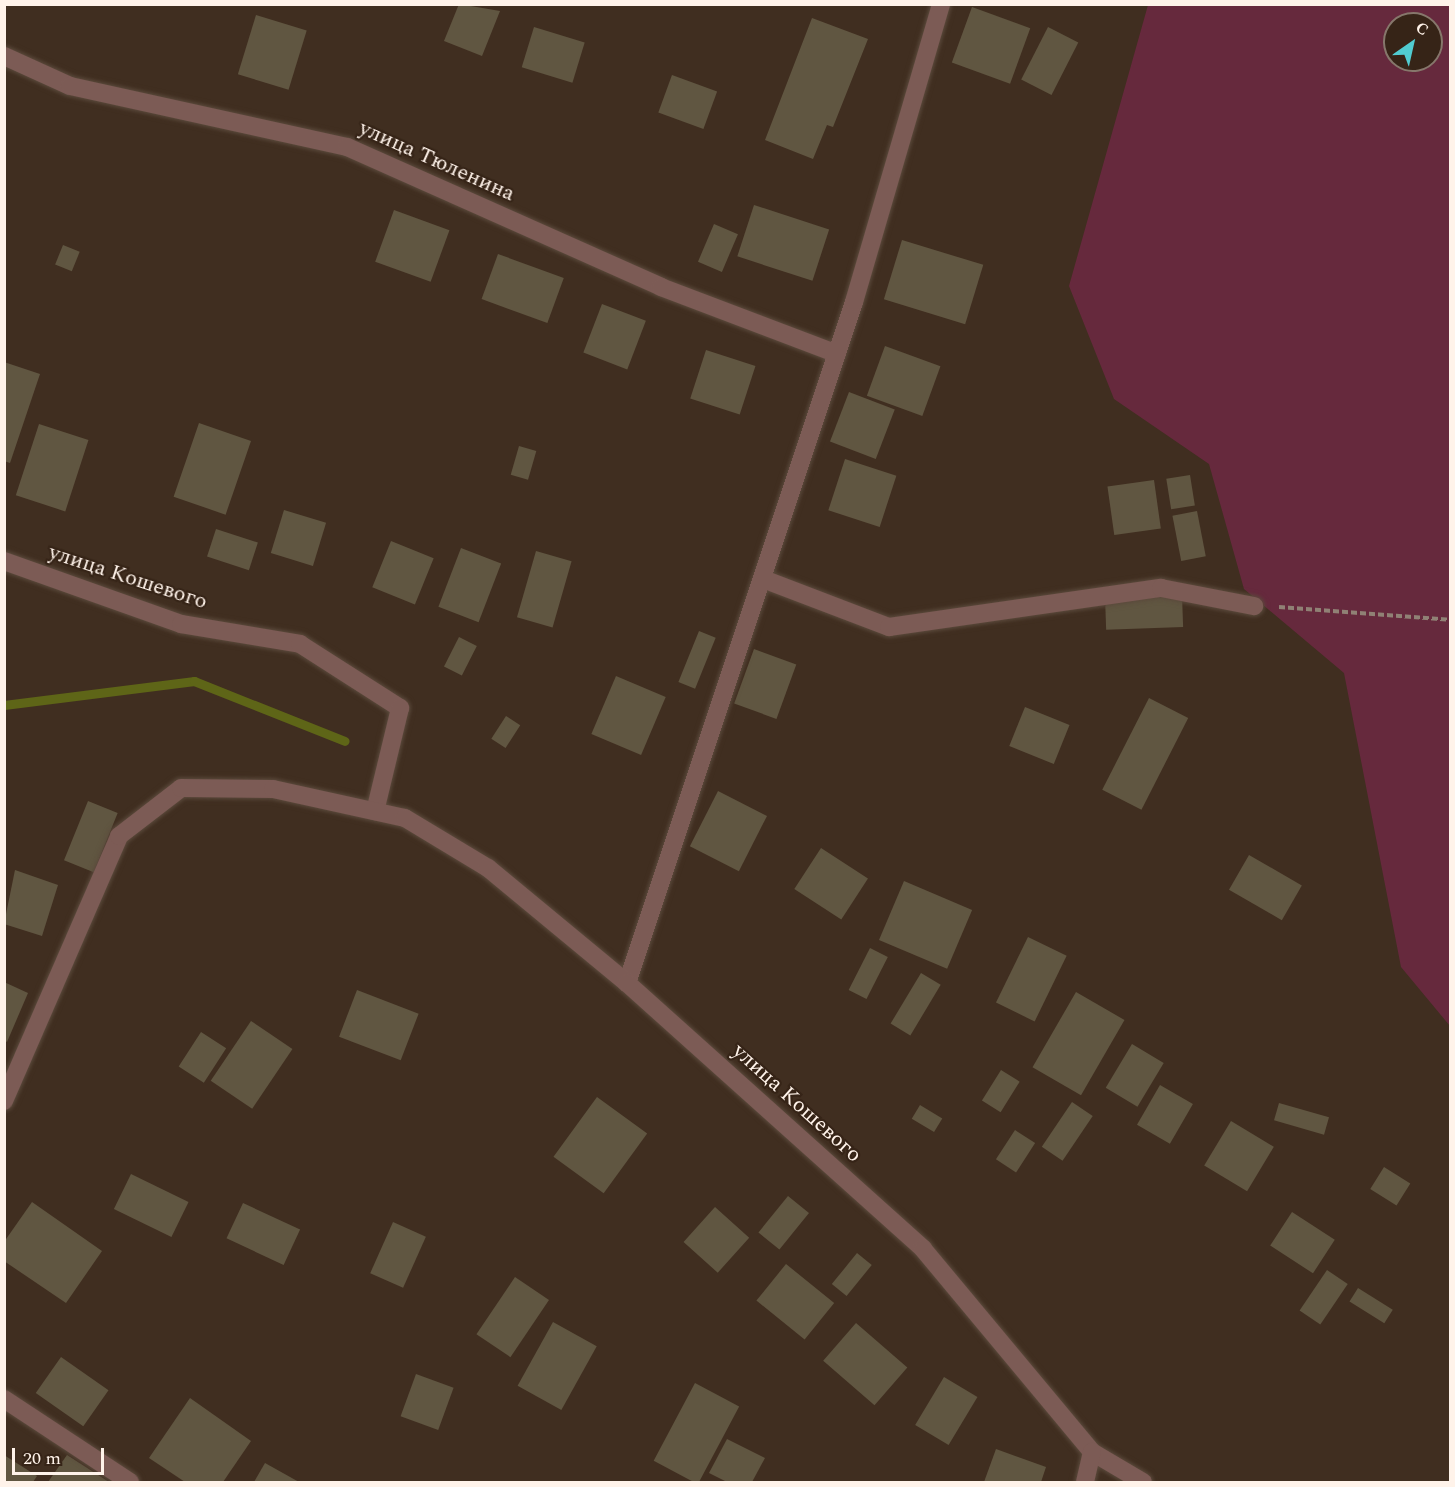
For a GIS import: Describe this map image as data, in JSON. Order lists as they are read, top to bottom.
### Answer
{
  "streets": {
    "street": ["улица Тюленина", "улица Кошевого"]
  },
  "scale_bar": "20 m",
  "north": "top right"
}
